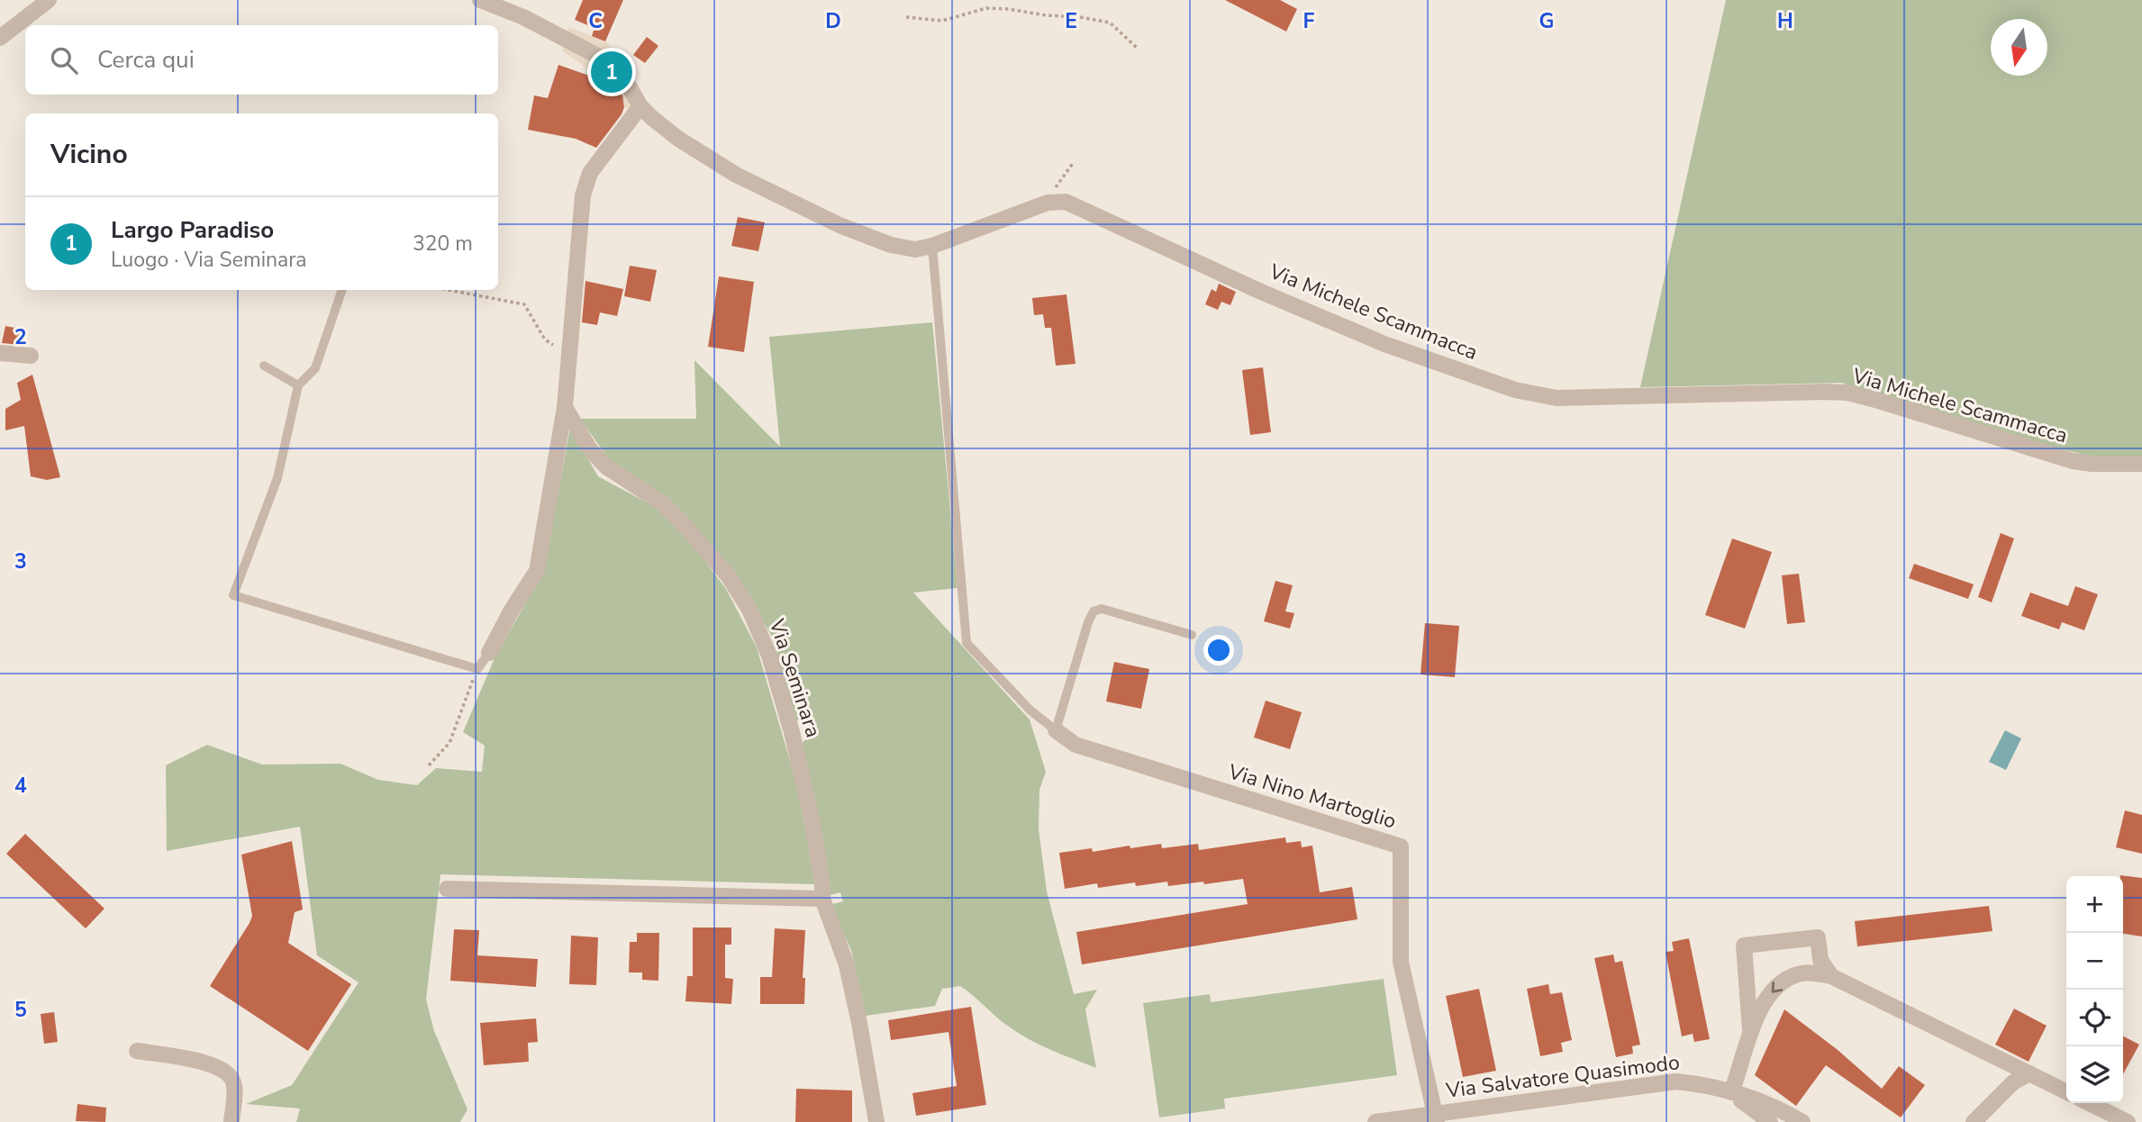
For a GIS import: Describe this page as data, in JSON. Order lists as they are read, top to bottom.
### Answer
{
  "streets": {
    "street": [
      "Via Michele Scammacca",
      "Via Seminara",
      "Via Nino Martoglio",
      "Via Salvatore Quasimodo"
    ]
  },
  "crossings": [
    ["Via Nino Martoglio", "Via Salvatore Quasimodo"]
  ],
  "north": "bottom",
  "page": {
    "search": "Cerca qui",
    "pins": "1",
    "heading": "Vicino",
    "list": [
      {
        "mark": "1",
        "name": "Largo Paradiso",
        "note": "Luogo · Via Seminara",
        "value": "320 m"
      }
    ],
    "map_buttons": ["+", "−"]
  },
  "grid": {
    "columns": [
      "C",
      "D",
      "E",
      "F",
      "G",
      "H"
    ],
    "rows": [
      "2",
      "3",
      "4",
      "5"
    ]
  }
}
